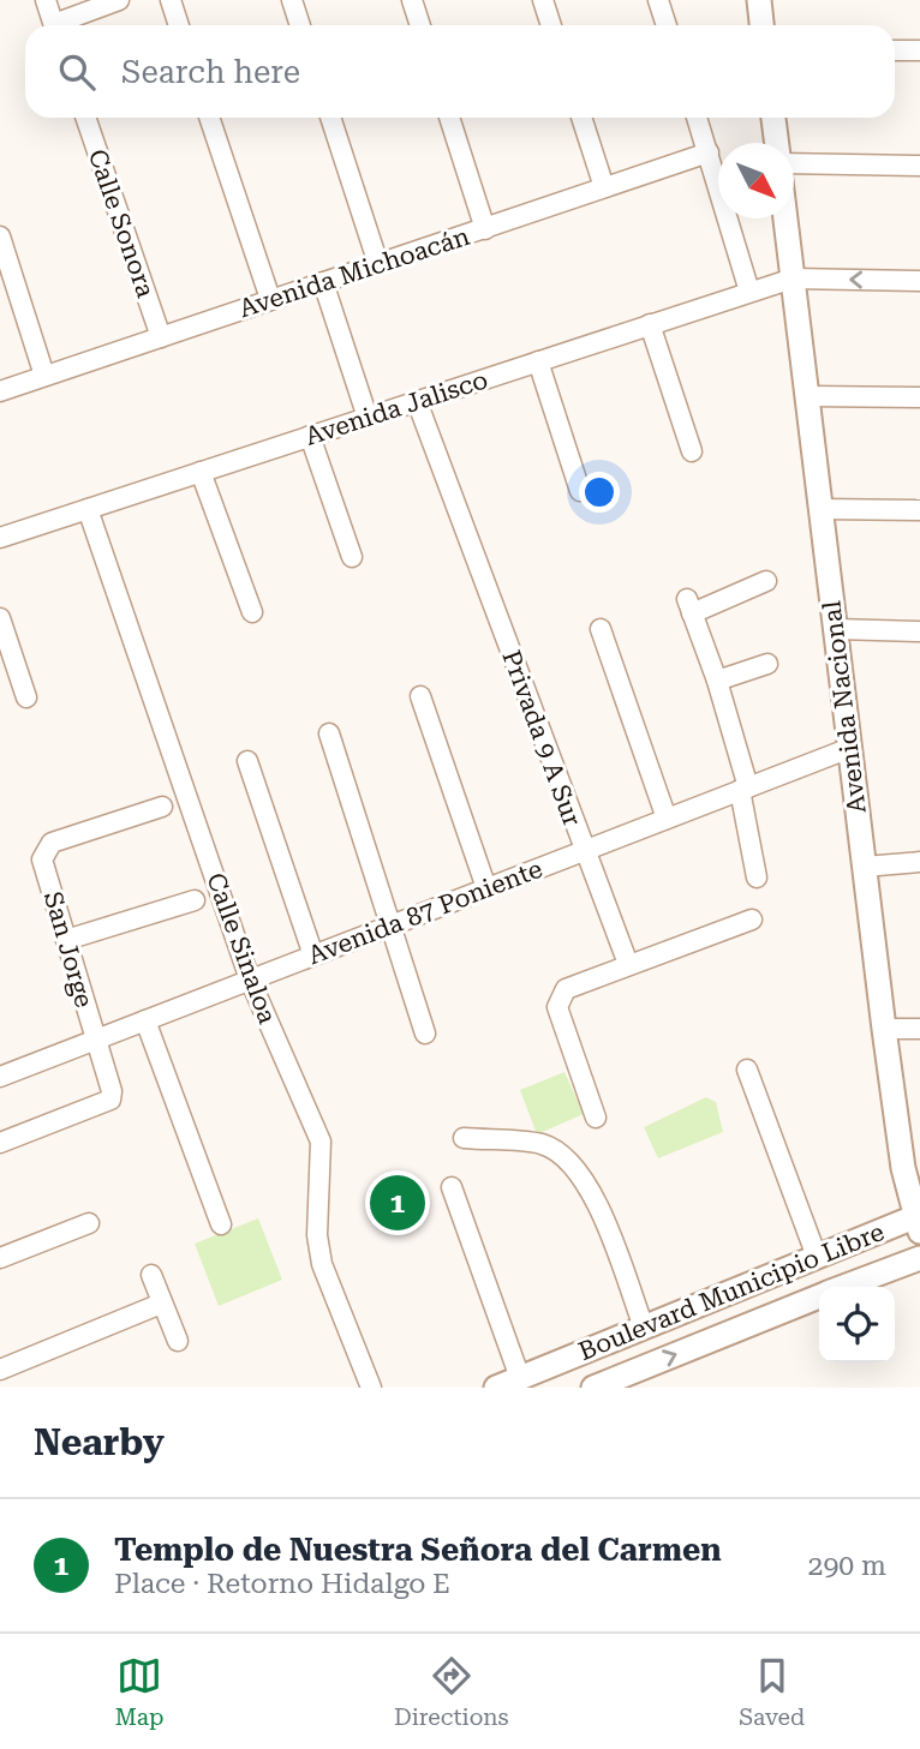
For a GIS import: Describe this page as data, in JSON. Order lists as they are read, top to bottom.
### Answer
{
  "streets": {
    "main road": ["Avenida Nacional", "Boulevard Municipio Libre"],
    "street": [
      "Calle Sonora",
      "Avenida Michoacán",
      "Avenida Jalisco",
      "Privada 9 A Sur",
      "Avenida 87 Poniente",
      "Calle Sinaloa",
      "San Jorge"
    ]
  },
  "crossings": [
    ["Calle Sonora", "Avenida Michoacán"],
    ["Avenida Jalisco", "Avenida Nacional"],
    ["Avenida Jalisco", "Privada 9 A Sur"],
    ["Avenida Jalisco", "Calle Sinaloa"],
    ["Avenida Nacional", "Avenida 87 Poniente"],
    ["Avenida Nacional", "Boulevard Municipio Libre"],
    ["Privada 9 A Sur", "Avenida 87 Poniente"],
    ["Avenida 87 Poniente", "Calle Sinaloa"],
    ["Avenida 87 Poniente", "San Jorge"]
  ],
  "north": "bottom right",
  "page": {
    "search": "Search here",
    "pins": "1",
    "heading": "Nearby",
    "list": [
      {
        "mark": "1",
        "name": "Templo de Nuestra Señora del Carmen",
        "note": "Place · Retorno Hidalgo E",
        "value": "290 m"
      }
    ],
    "nav": ["Map", "Directions", "Saved"]
  }
}
